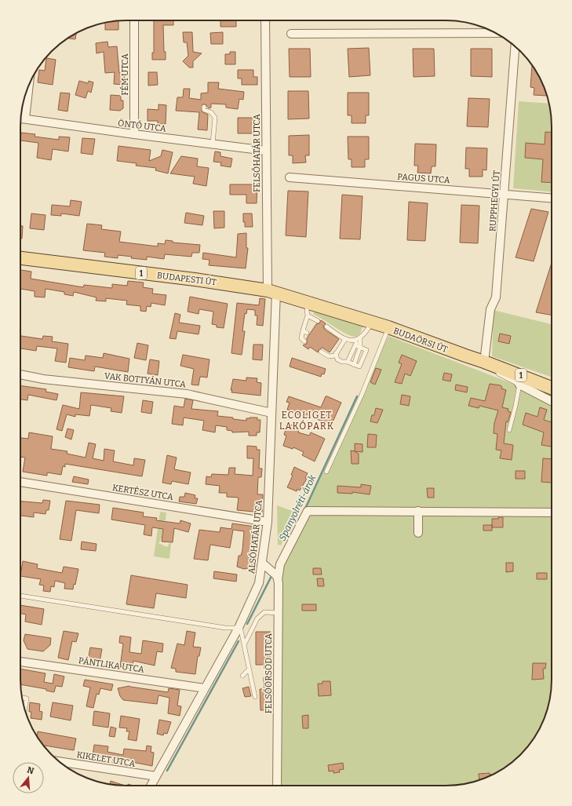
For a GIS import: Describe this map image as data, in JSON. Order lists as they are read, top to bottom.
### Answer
{
  "streets": {
    "main road": ["1", "BUDAPESTI ÚT", "BUDAÖRSI ÚT"],
    "street": [
      "FÉM UTCA",
      "ÖNTŐ UTCA",
      "FELSŐHATÁR UTCA",
      "PAGUS UTCA",
      "RUPPHEGYI ÚT",
      "VAK BOTTYÁN UTCA",
      "KERTÉSZ UTCA",
      "ALSÓHATÁR UTCA",
      "PÁNTLIKA UTCA",
      "FELSŐÖRSÖD UTCA",
      "KIKELET UTCA"
    ]
  },
  "crossings": [
    ["FÉM UTCA", "ÖNTŐ UTCA"],
    ["ÖNTŐ UTCA", "FELSŐHATÁR UTCA"],
    ["FELSŐHATÁR UTCA", "BUDAPESTI ÚT"],
    ["FELSŐHATÁR UTCA", "BUDAÖRSI ÚT"],
    ["FELSŐHATÁR UTCA", "ALSÓHATÁR UTCA"],
    ["PAGUS UTCA", "RUPPHEGYI ÚT"],
    ["RUPPHEGYI ÚT", "BUDAÖRSI ÚT"],
    ["BUDAPESTI ÚT", "BUDAÖRSI ÚT"],
    ["BUDAPESTI ÚT", "ALSÓHATÁR UTCA"],
    ["BUDAÖRSI ÚT", "ALSÓHATÁR UTCA"],
    ["VAK BOTTYÁN UTCA", "ALSÓHATÁR UTCA"],
    ["KERTÉSZ UTCA", "ALSÓHATÁR UTCA"],
    ["ALSÓHATÁR UTCA", "PÁNTLIKA UTCA"],
    ["ALSÓHATÁR UTCA", "KIKELET UTCA"]
  ],
  "districts": ["ECOLIGET LAKÓPARK"],
  "water": ["Spanyolréti-árok"],
  "north": "top"
}
